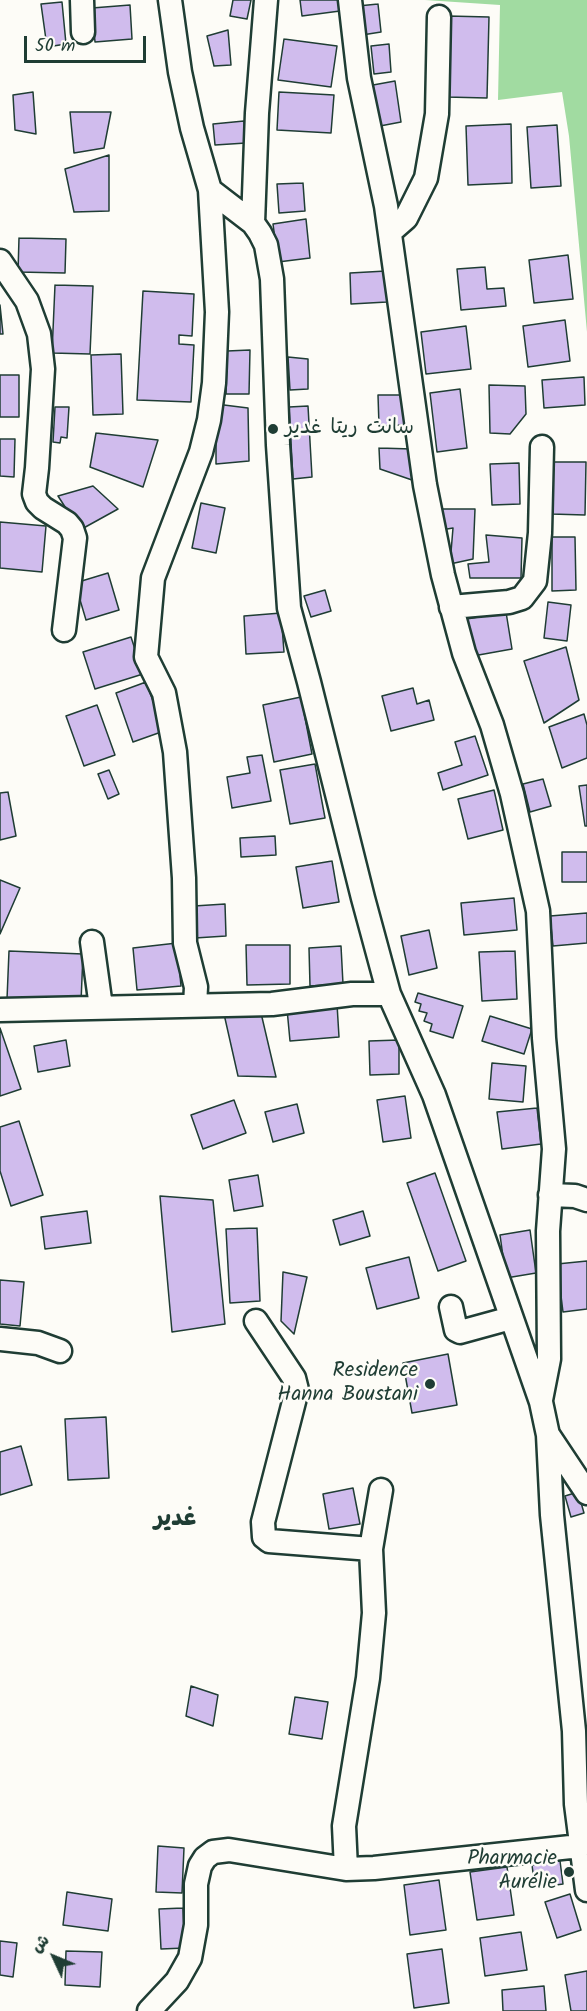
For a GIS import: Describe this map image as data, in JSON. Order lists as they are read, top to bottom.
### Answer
{
  "districts": ["غدير"],
  "places": ["سانت ريتا غدير", "Residence Hanna Boustani", "Pharmacie Aurélie"],
  "scale_bar": "50 m",
  "north": "top left"
}
